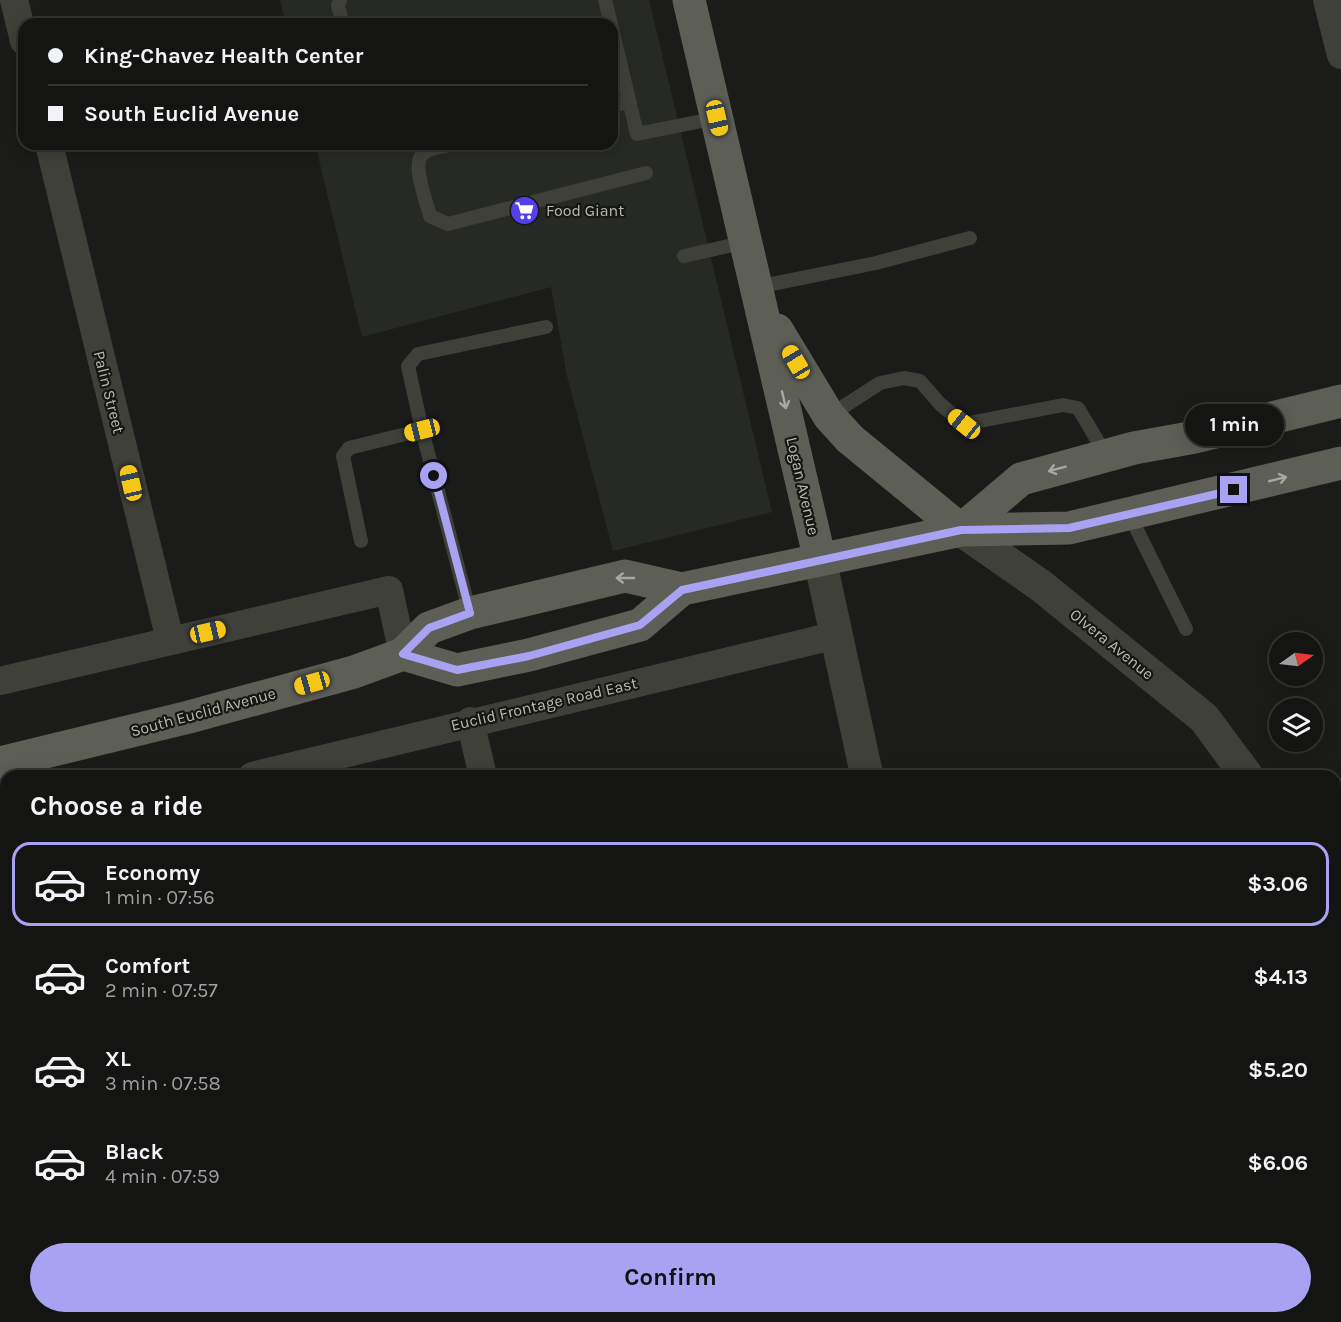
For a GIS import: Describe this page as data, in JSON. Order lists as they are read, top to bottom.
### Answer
{
  "streets": {
    "main road": ["Logan Avenue", "South Euclid Avenue"],
    "street": ["Palin Street", "Olvera Avenue", "Euclid Frontage Road East"]
  },
  "crossings": [
    ["Logan Avenue", "Olvera Avenue"],
    ["Logan Avenue", "Euclid Frontage Road East"],
    ["Logan Avenue", "South Euclid Avenue"],
    ["Olvera Avenue", "South Euclid Avenue"]
  ],
  "places": {
    "supermarket": ["Food Giant"]
  },
  "north": "right",
  "page": {
    "banner": ["King-Chavez Health Center", "South Euclid Avenue"],
    "bubble": "1 min",
    "heading": "Choose a ride",
    "list": [
      {
        "name": "Economy",
        "note": "1 min · 07:56",
        "value": "$3.06"
      },
      {
        "name": "Comfort",
        "note": "2 min · 07:57",
        "value": "$4.13"
      },
      {
        "name": "XL",
        "note": "3 min · 07:58",
        "value": "$5.20"
      },
      {
        "name": "Black",
        "note": "4 min · 07:59",
        "value": "$6.06"
      }
    ],
    "buttons": "Confirm"
  }
}
